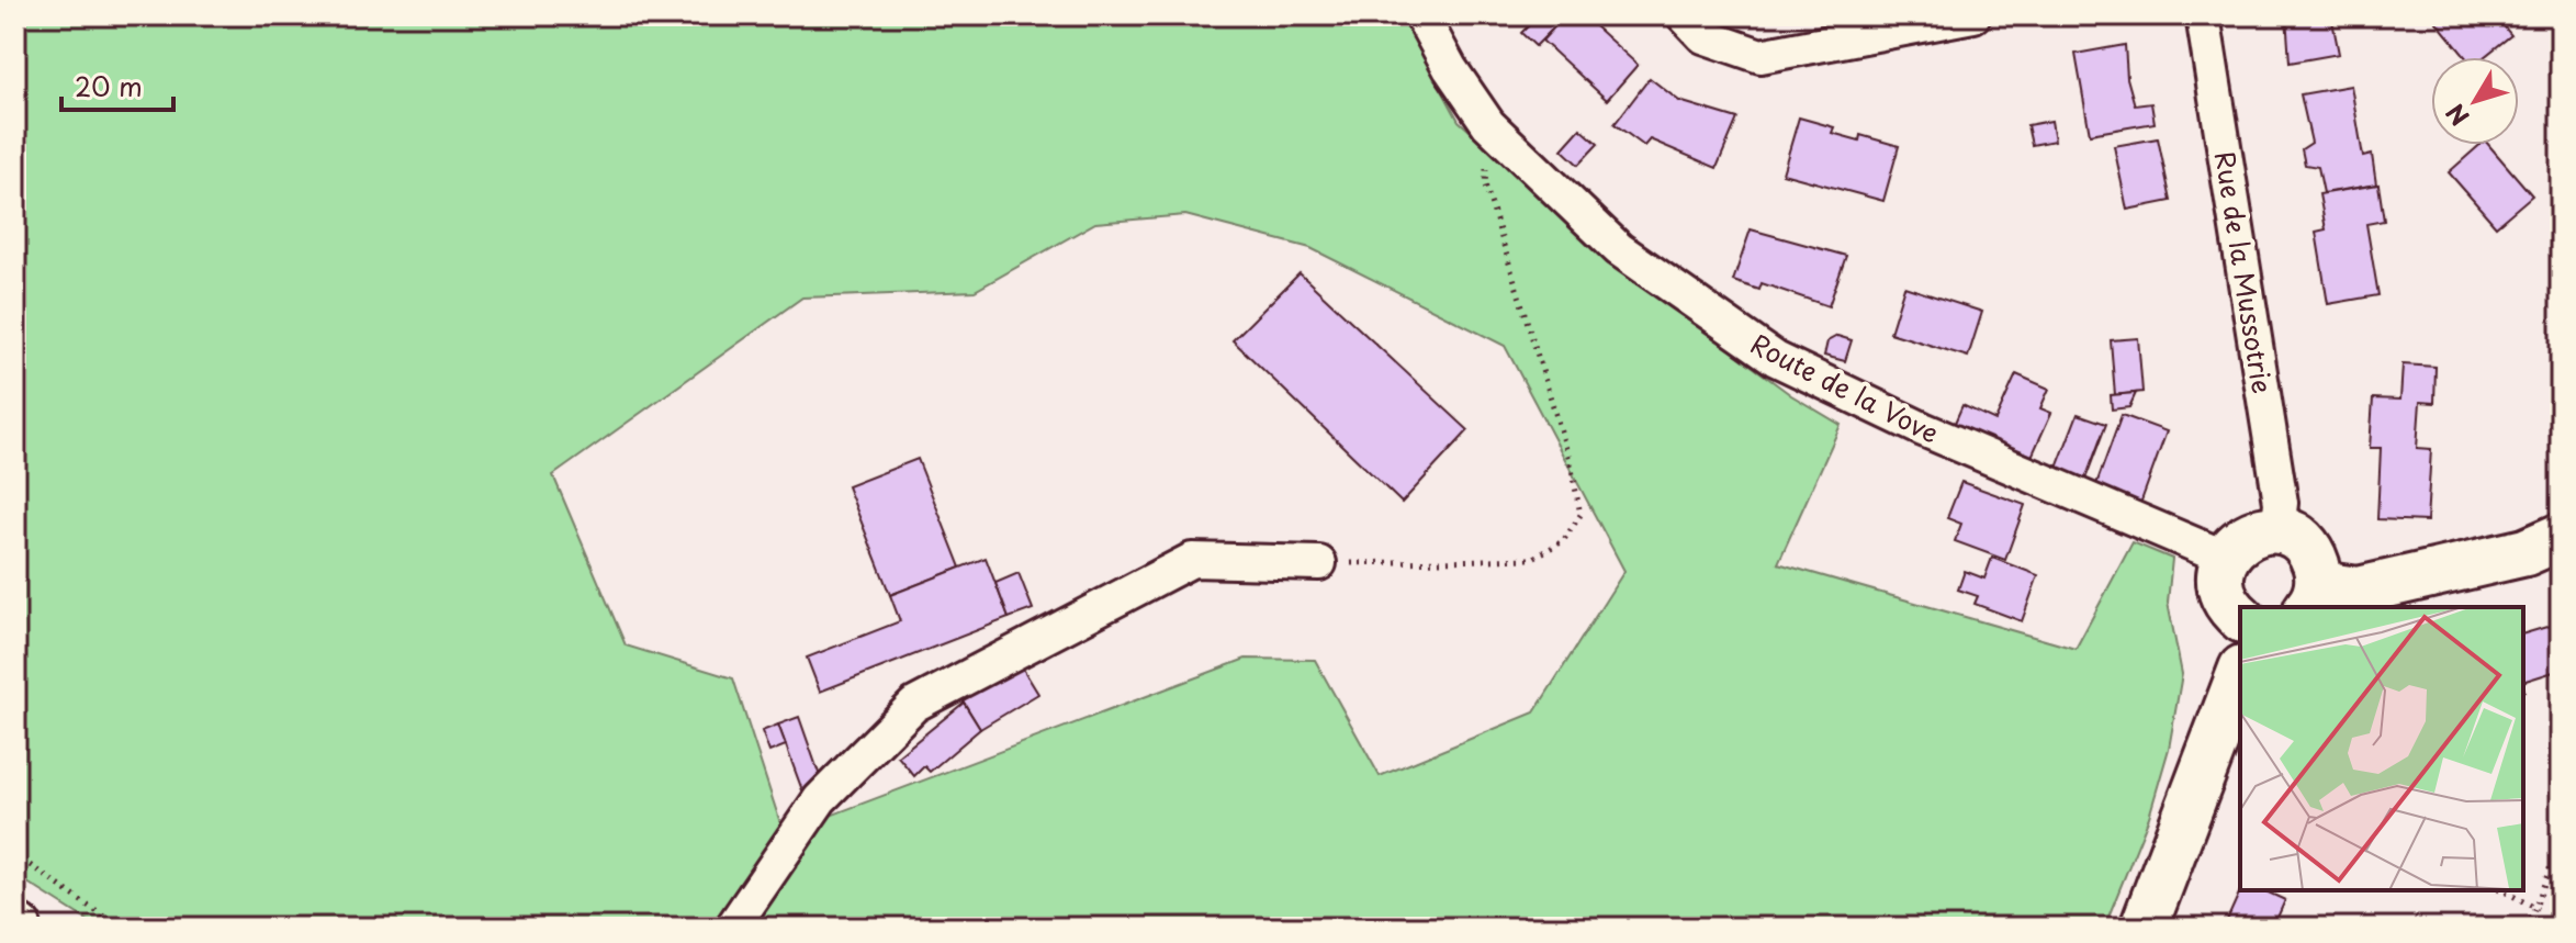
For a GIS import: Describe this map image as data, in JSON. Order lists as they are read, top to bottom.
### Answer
{
  "streets": {
    "street": ["Rue de la Mussotrie", "Route de la Vove"]
  },
  "scale_bar": "20 m",
  "north": "bottom left"
}
